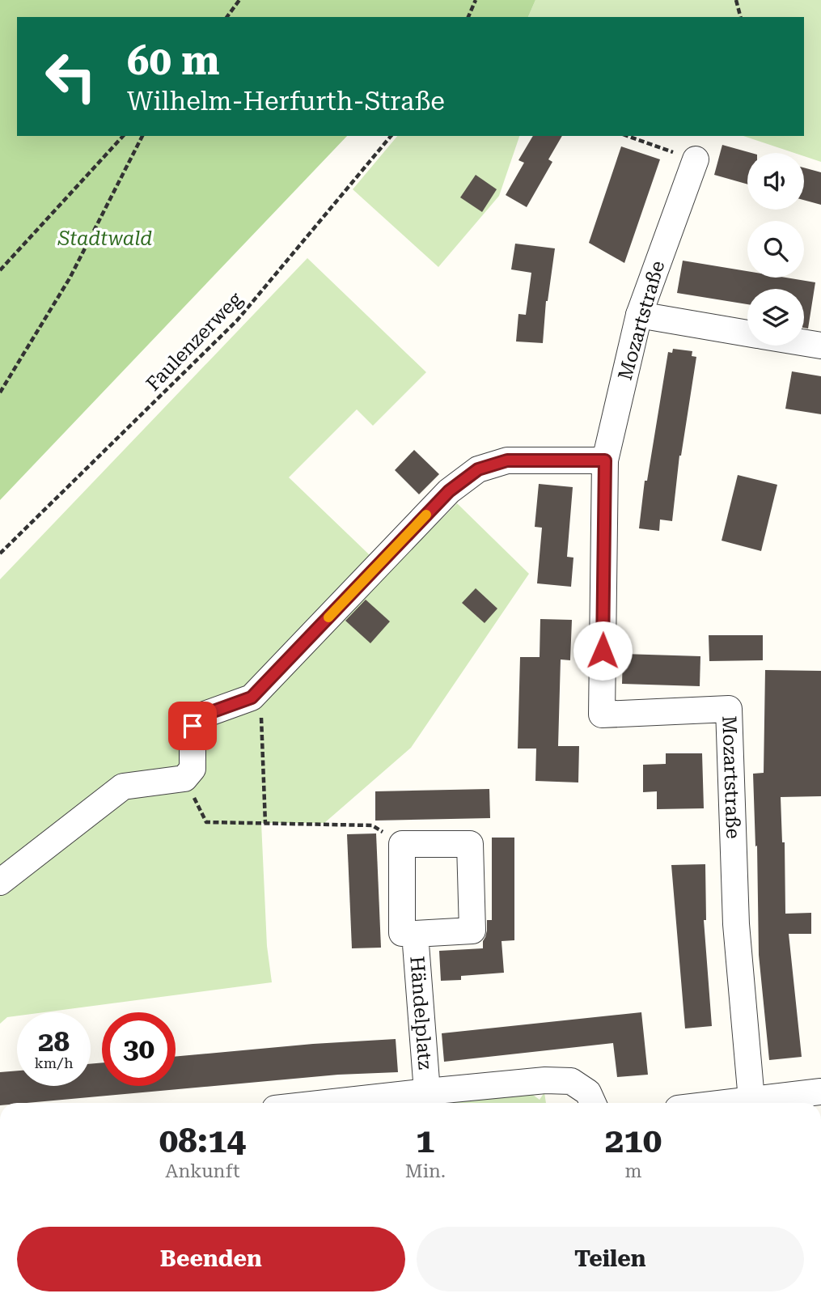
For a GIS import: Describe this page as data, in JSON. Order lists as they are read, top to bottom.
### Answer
{
  "streets": {
    "street": ["Mozartstraße", "Händelplatz"],
    "path": ["Faulenzerweg"]
  },
  "parks": ["Stadtwald"],
  "page": {
    "turn": ["60 m", "Wilhelm-Herfurth-Straße"],
    "speed": "28 km/h",
    "limit": "30",
    "eta": [
      "08:14",
      "Ankunft",
      "1",
      "Min.",
      "210",
      "m"
    ],
    "buttons": ["Beenden", "Teilen"]
  }
}
